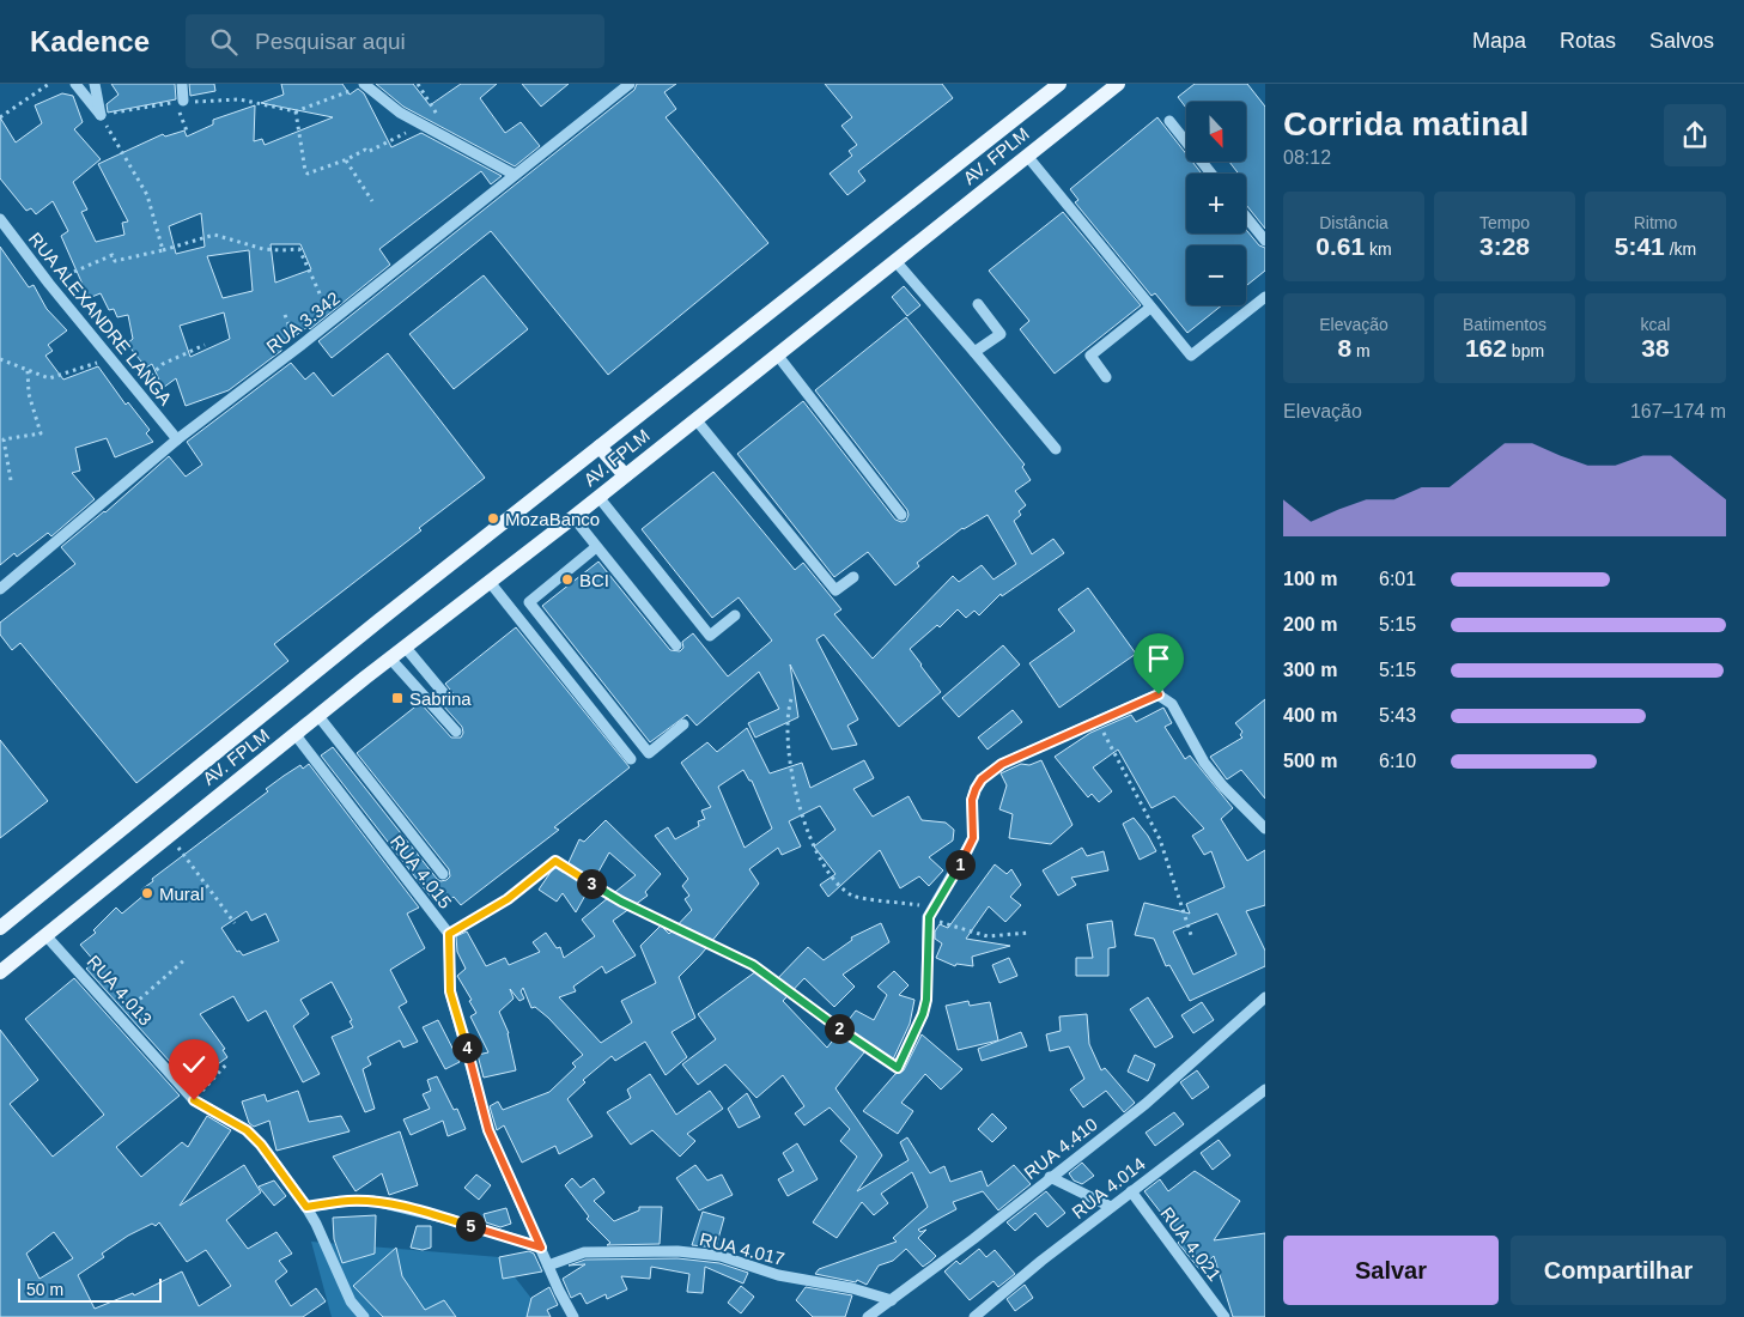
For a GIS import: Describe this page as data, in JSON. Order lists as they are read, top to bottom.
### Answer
{
  "streets": {
    "main road": ["AV. FPLM"],
    "street": [
      "RUA ALEXANDRE LANGA",
      "RUA 3.342",
      "RUA 4.015",
      "RUA 4.013",
      "RUA 4.410",
      "RUA 4.014",
      "RUA 4.021",
      "RUA 4.017"
    ]
  },
  "crossings": [
    ["AV. FPLM", "RUA 4.015"],
    ["AV. FPLM", "RUA 4.013"],
    ["RUA ALEXANDRE LANGA", "RUA 3.342"],
    ["RUA 4.015", "RUA 4.017"],
    ["RUA 4.410", "RUA 4.017"],
    ["RUA 4.014", "RUA 4.021"]
  ],
  "places": {
    "other": ["MozaBanco", "BCI", "Mural"],
    "transit": ["Sabrina"]
  },
  "scale_bar": "50 m",
  "north": "bottom",
  "page": {
    "header": "Kadence",
    "search": "Pesquisar aqui",
    "nav": ["Mapa", "Rotas", "Salvos"],
    "heading": ["Corrida matinal", "08:12"],
    "map_buttons": ["+", "−"],
    "stats": [
      ["Distância", "0.61 km"],
      ["Tempo", "3:28"],
      ["Ritmo", "5:41 /km"],
      ["Elevação", "8 m"],
      ["Batimentos", "162 bpm"],
      ["kcal", "38"]
    ],
    "chart": ["Elevação", "167–174 m"],
    "list": [
      {
        "name": "100 m",
        "note": "6:01"
      },
      {
        "name": "200 m",
        "note": "5:15"
      },
      {
        "name": "300 m",
        "note": "5:15"
      },
      {
        "name": "400 m",
        "note": "5:43"
      },
      {
        "name": "500 m",
        "note": "6:10"
      }
    ],
    "pins": [
      "1",
      "3",
      "2",
      "4",
      "5"
    ],
    "buttons": ["Salvar", "Compartilhar"],
    "scale": "50 m"
  }
}
